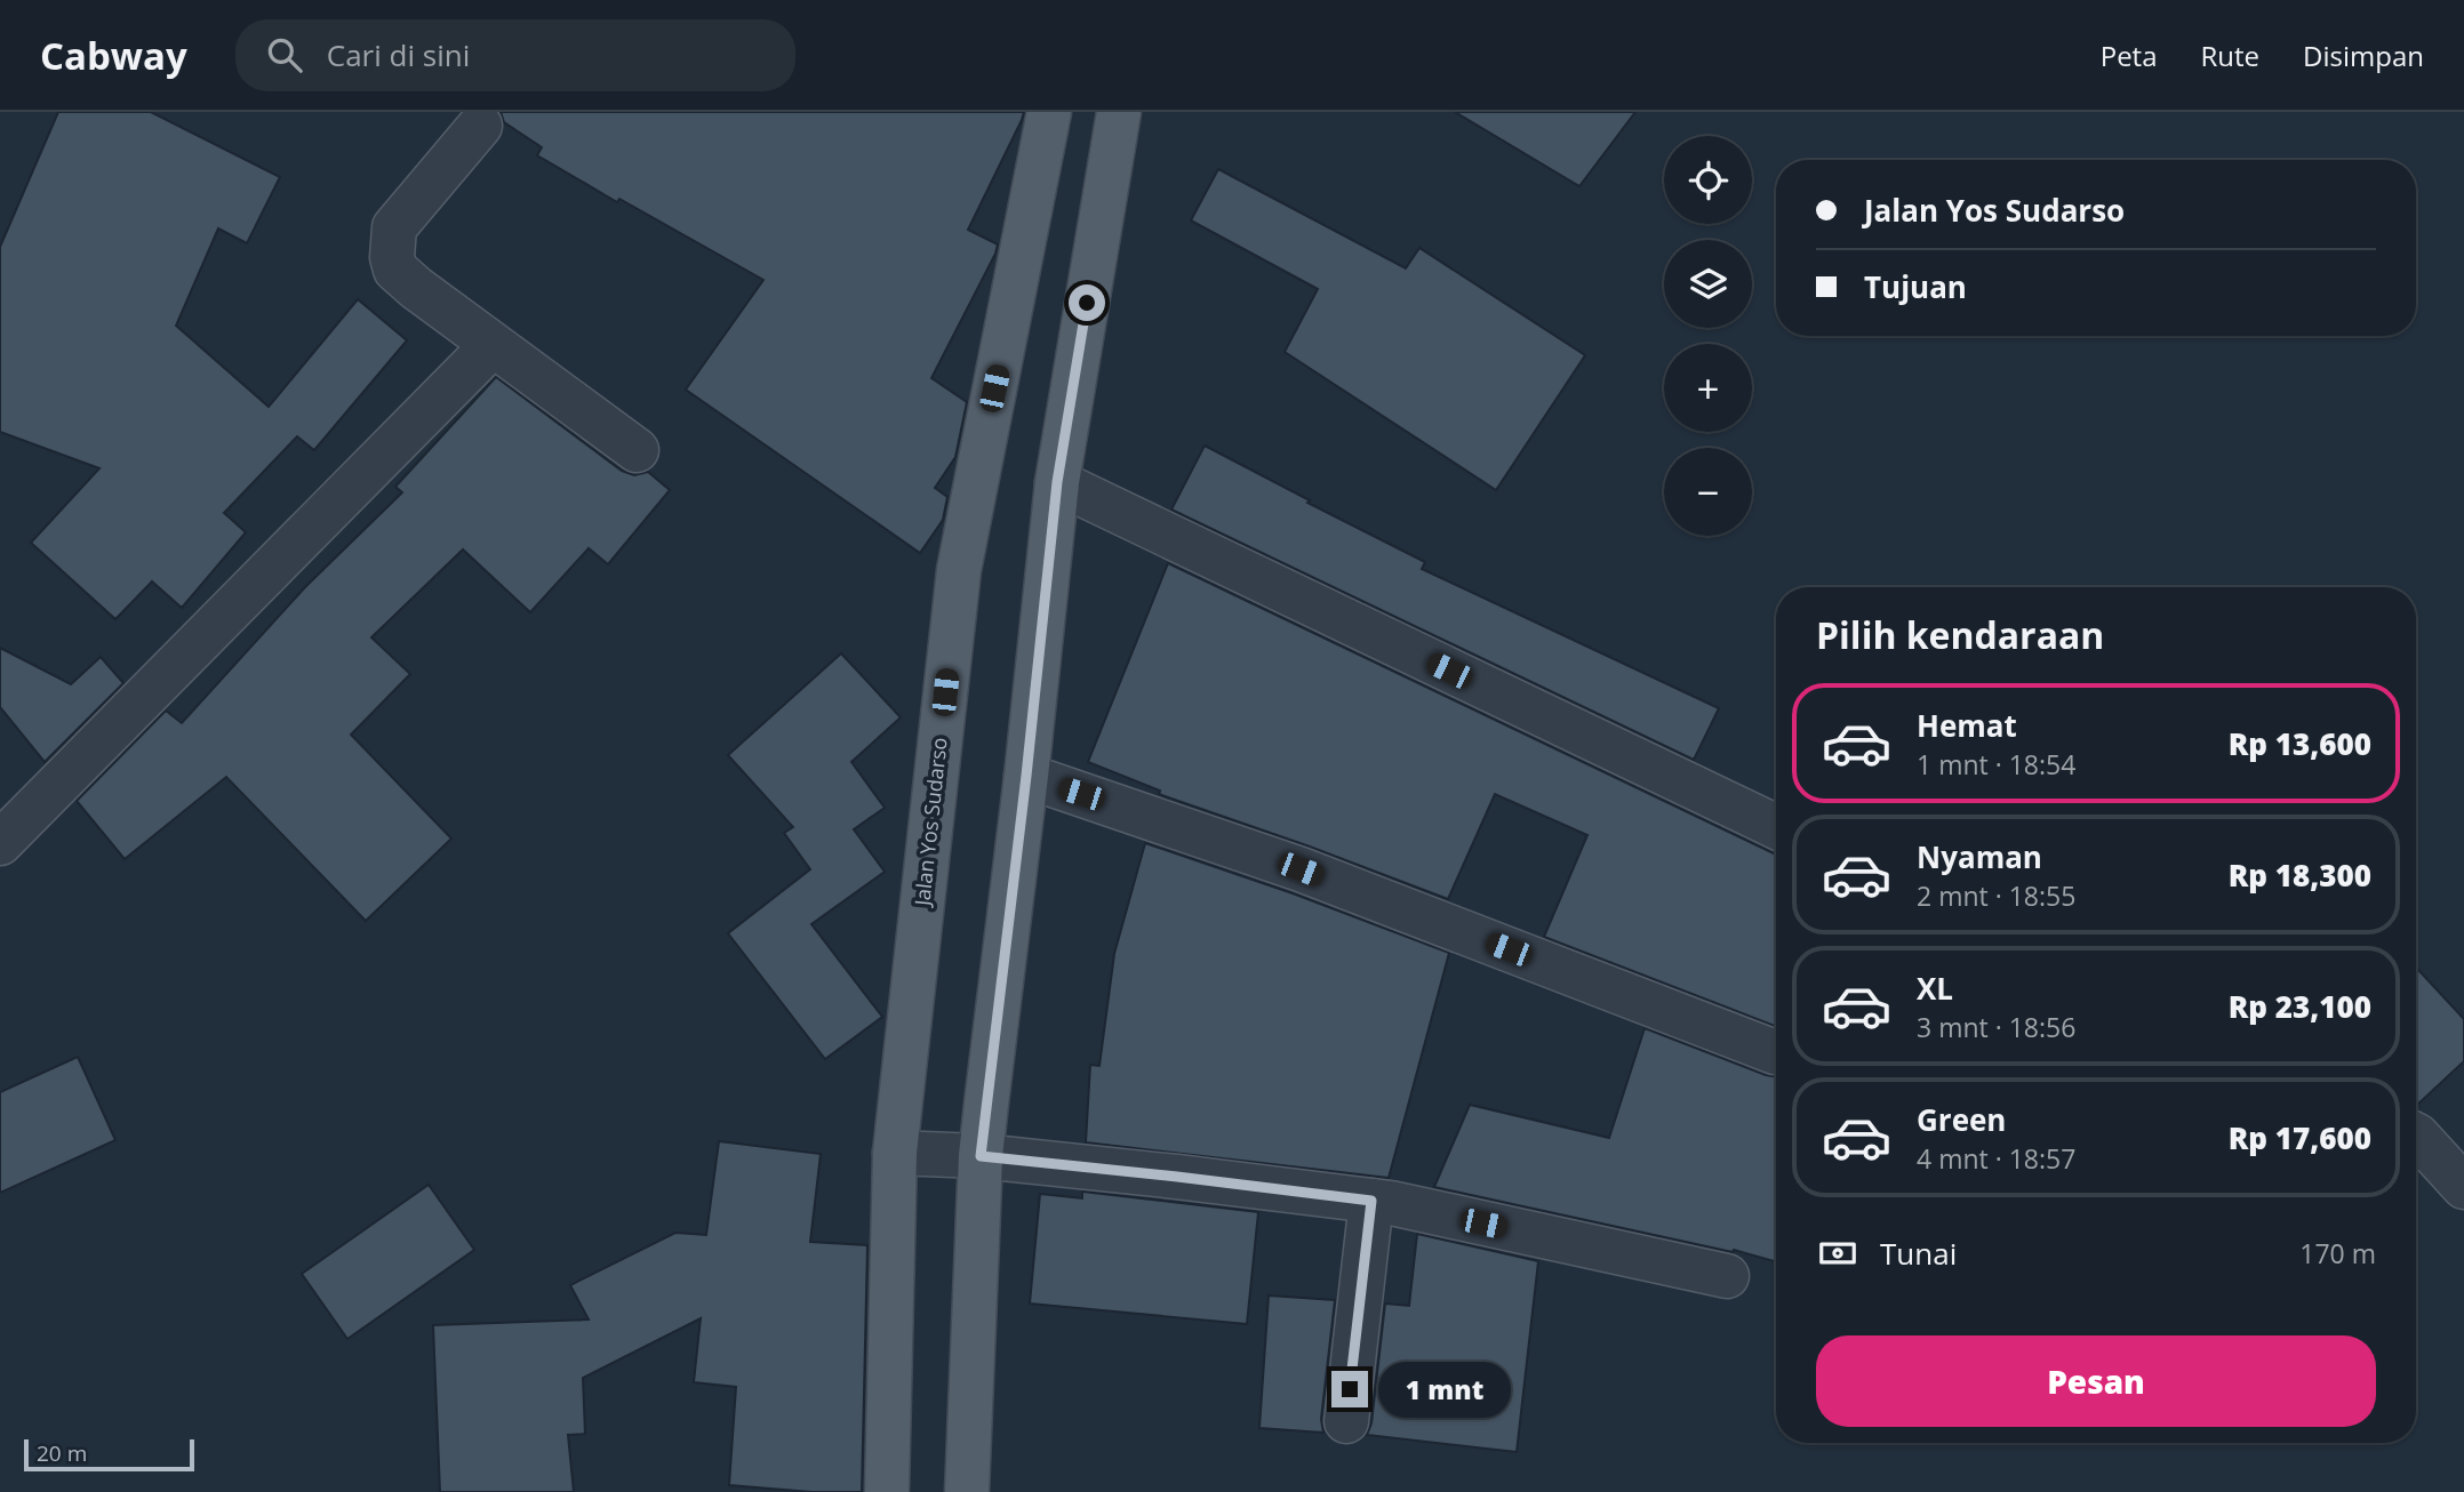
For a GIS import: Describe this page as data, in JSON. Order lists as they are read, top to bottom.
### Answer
{
  "streets": {
    "main road": ["Jalan Yos Sudarso"]
  },
  "scale_bar": "20 m",
  "page": {
    "header": "Cabway",
    "search": "Cari di sini",
    "nav": ["Peta", "Rute", "Disimpan"],
    "map_buttons": ["+", "−"],
    "banner": ["Jalan Yos Sudarso", "Tujuan"],
    "heading": "Pilih kendaraan",
    "list": [
      {
        "name": "Hemat",
        "note": "1 mnt · 18:54",
        "value": "Rp 13,600"
      },
      {
        "name": "Nyaman",
        "note": "2 mnt · 18:55",
        "value": "Rp 18,300"
      },
      {
        "name": "XL",
        "note": "3 mnt · 18:56",
        "value": "Rp 23,100"
      },
      {
        "name": "Green",
        "note": "4 mnt · 18:57",
        "value": "Rp 17,600"
      }
    ],
    "pay": ["Tunai", "170 m"],
    "buttons": "Pesan",
    "bubble": "1 mnt",
    "scale": "20 m"
  }
}
